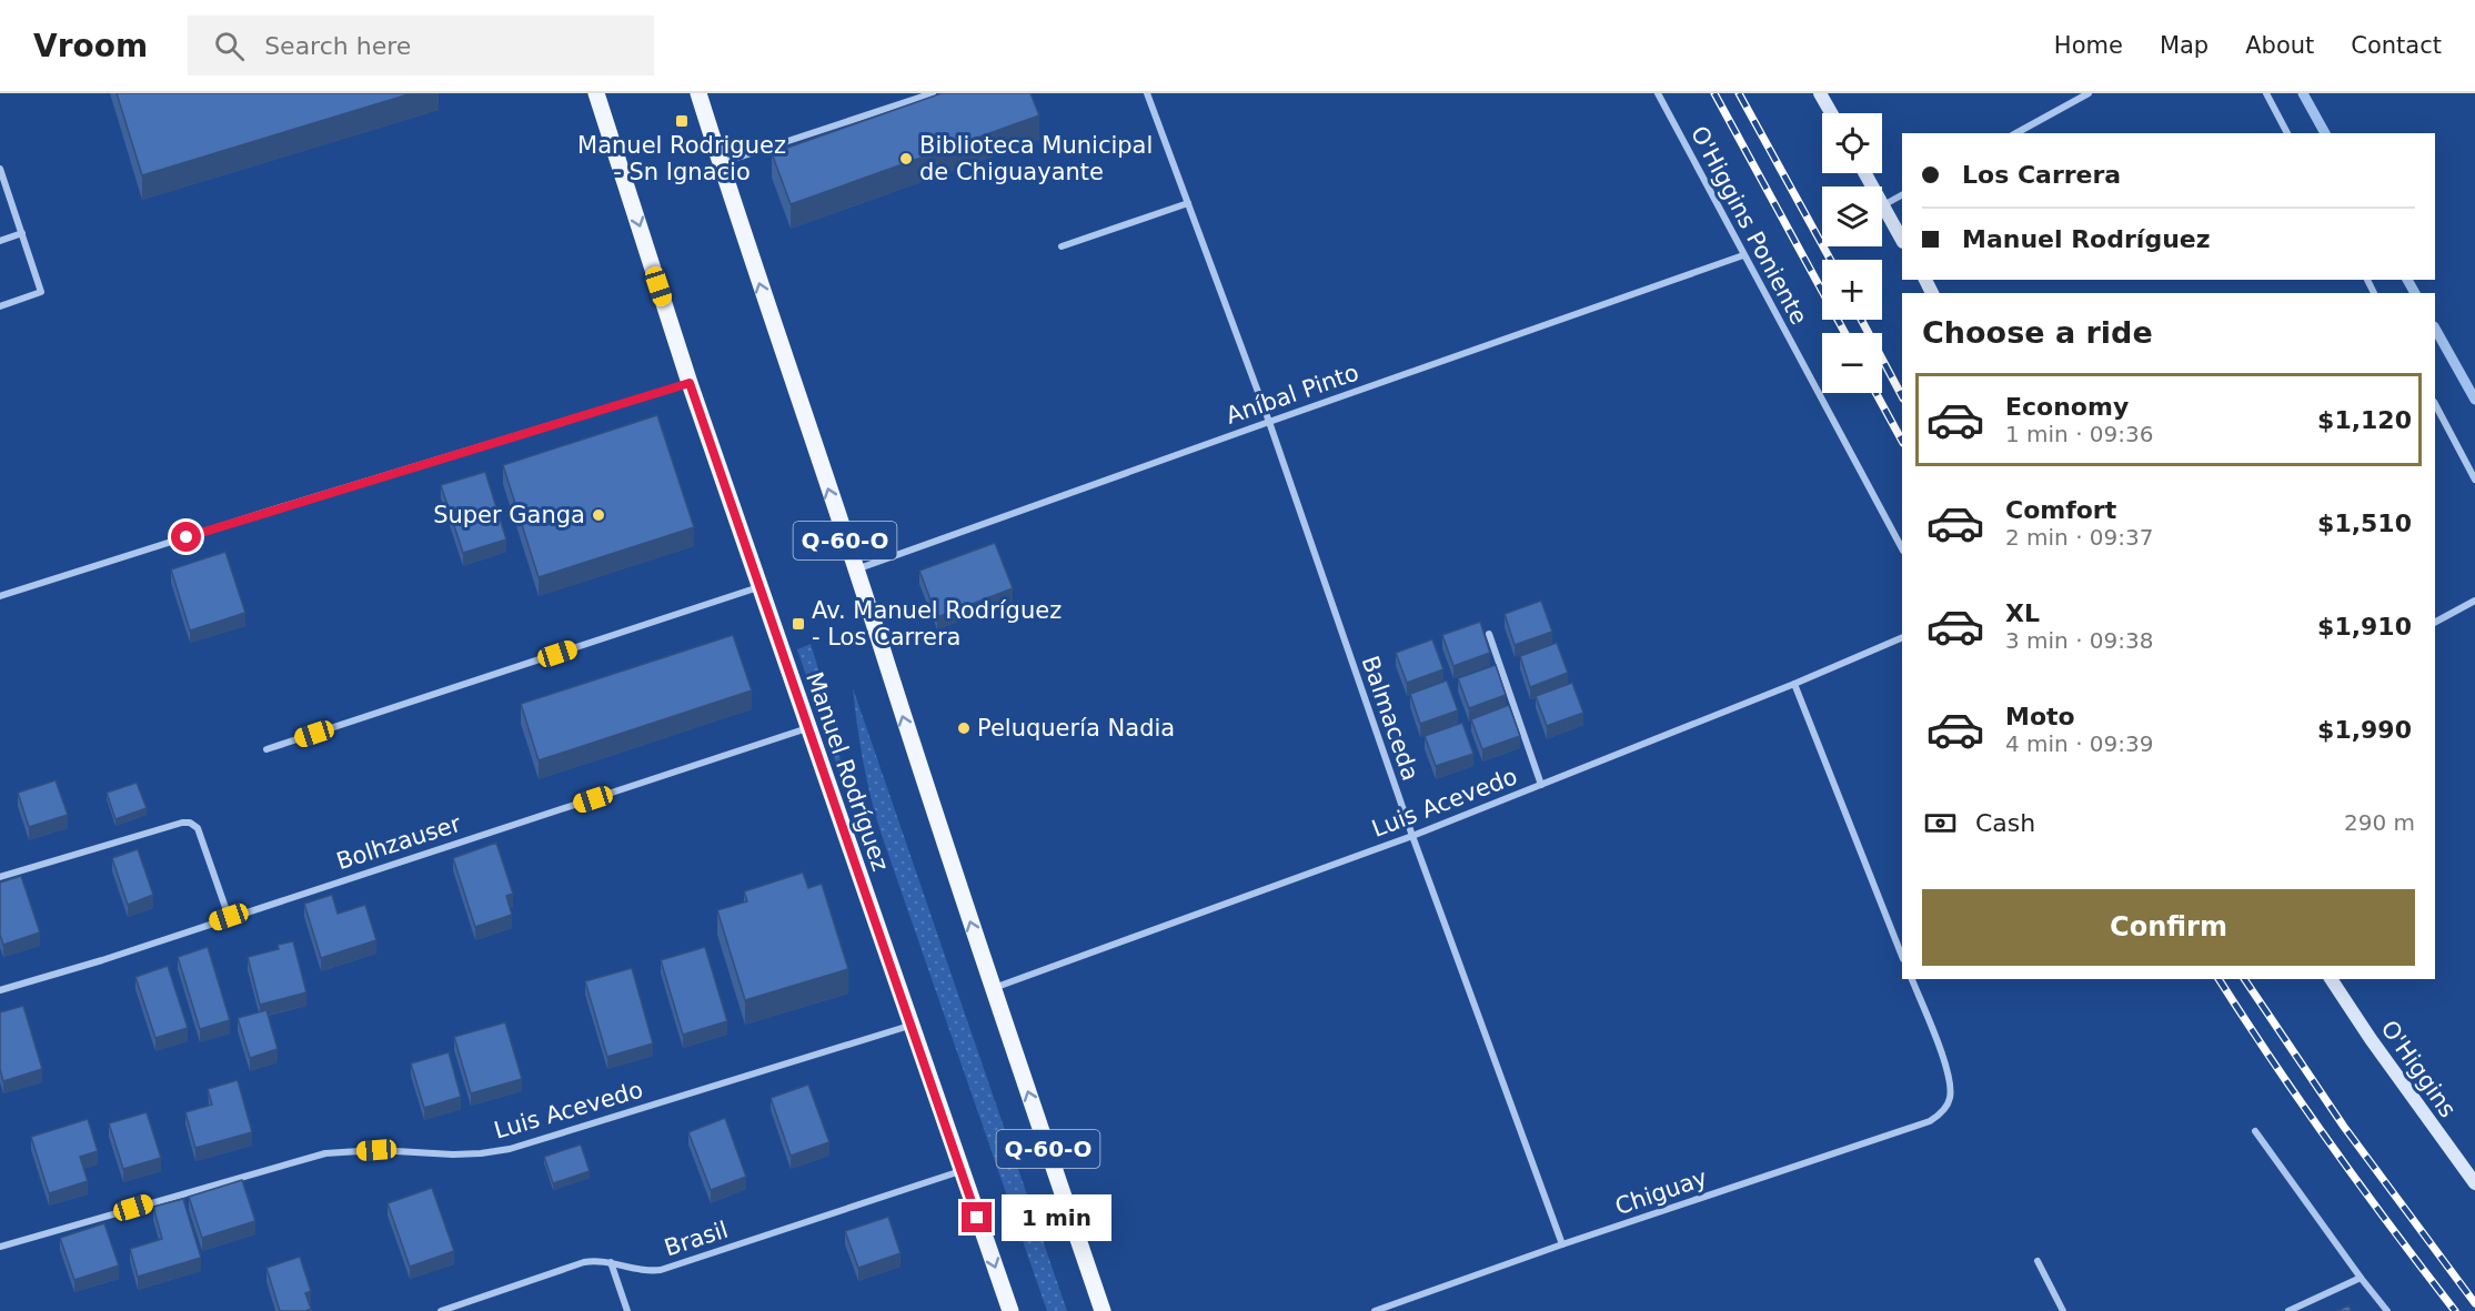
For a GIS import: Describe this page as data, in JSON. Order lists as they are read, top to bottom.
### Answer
{
  "streets": {
    "main road": ["Q-60-O", "Manuel Rodríguez"],
    "street": [
      "O'Higgins Poniente",
      "Aníbal Pinto",
      "Balmaceda",
      "Luis Acevedo",
      "Bolhzauser",
      "O'Higgins",
      "Chiguay",
      "Brasil"
    ]
  },
  "crossings": [
    ["O'Higgins Poniente", "Aníbal Pinto"],
    ["Aníbal Pinto", "Q-60-O"],
    ["Aníbal Pinto", "Balmaceda"],
    ["Q-60-O", "Luis Acevedo"],
    ["Balmaceda", "Luis Acevedo"],
    ["Balmaceda", "Chiguay"],
    ["Manuel Rodríguez", "Luis Acevedo"],
    ["Manuel Rodríguez", "Bolhzauser"],
    ["Manuel Rodríguez", "Brasil"]
  ],
  "places": {
    "transit": ["Manuel Rodriguez - Sn Ignacio", "Av. Manuel Rodríguez - Los Carrera"],
    "other": ["Biblioteca Municipal de Chiguayante", "Super Ganga", "Peluquería Nadia"]
  },
  "page": {
    "header": "Vroom",
    "search": "Search here",
    "nav": [
      "Home",
      "Map",
      "About",
      "Contact"
    ],
    "map_buttons": ["+", "−"],
    "banner": ["Los Carrera", "Manuel Rodríguez"],
    "heading": "Choose a ride",
    "list": [
      {
        "name": "Economy",
        "note": "1 min · 09:36",
        "value": "$1,120"
      },
      {
        "name": "Comfort",
        "note": "2 min · 09:37",
        "value": "$1,510"
      },
      {
        "name": "XL",
        "note": "3 min · 09:38",
        "value": "$1,910"
      },
      {
        "name": "Moto",
        "note": "4 min · 09:39",
        "value": "$1,990"
      }
    ],
    "pay": ["Cash", "290 m"],
    "buttons": "Confirm",
    "bubble": "1 min"
  }
}
